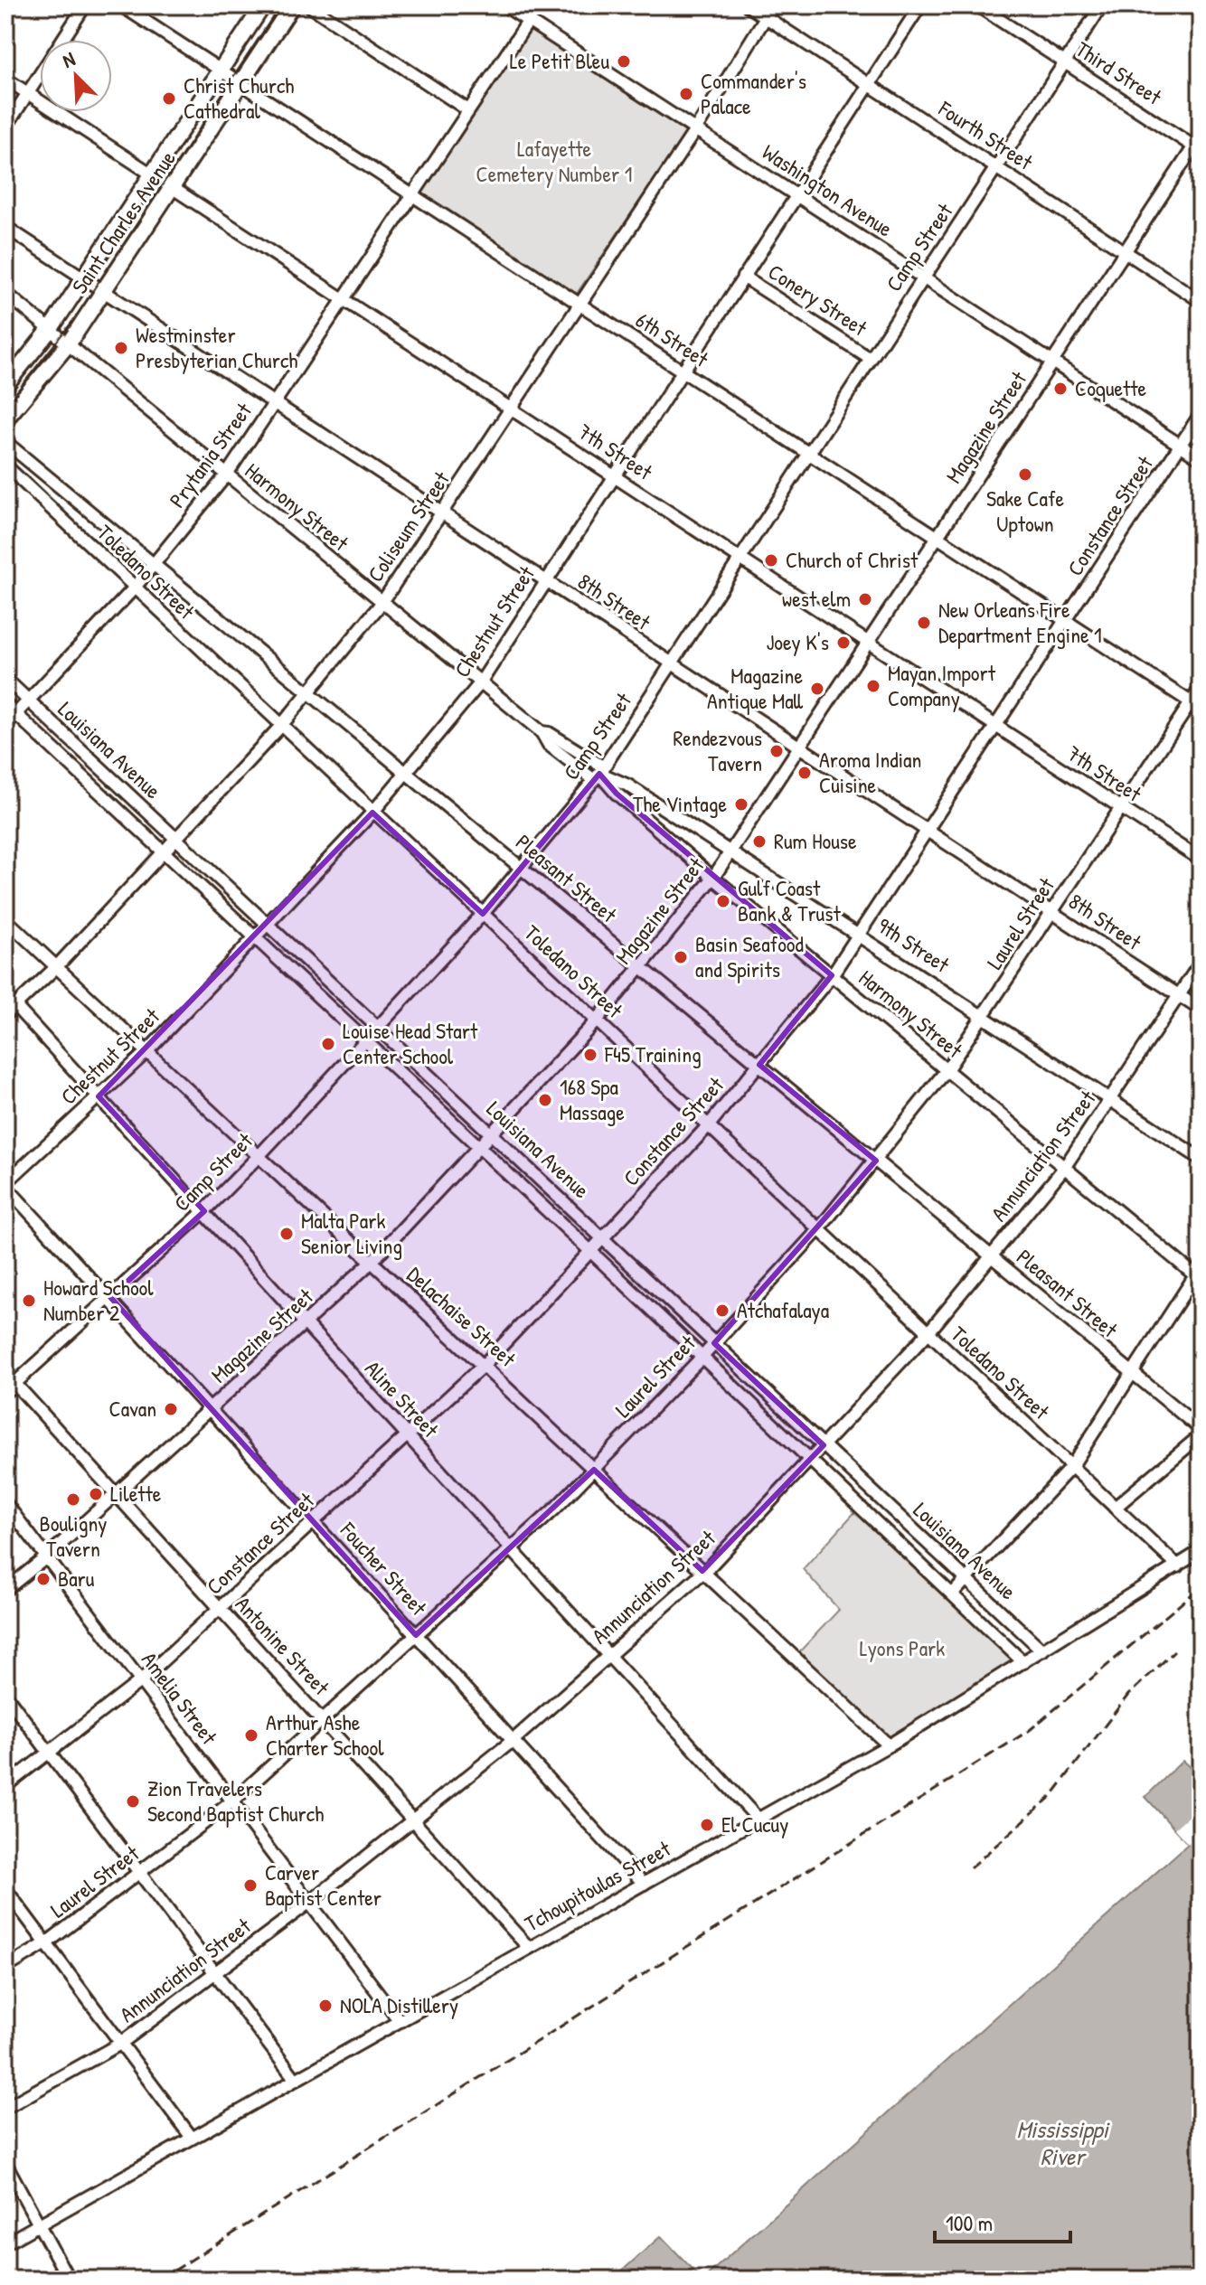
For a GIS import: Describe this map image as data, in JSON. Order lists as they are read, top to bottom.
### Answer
{
  "streets": {
    "main road": ["Saint Charles Avenue"],
    "street": [
      "Third Street",
      "Fourth Street",
      "Washington Avenue",
      "Camp Street",
      "Conery Street",
      "6th Street",
      "Magazine Street",
      "7th Street",
      "Prytania Street",
      "Harmony Street",
      "Constance Street",
      "Coliseum Street",
      "Toledano Street",
      "8th Street",
      "Chestnut Street",
      "Louisiana Avenue",
      "Pleasant Street",
      "Laurel Street",
      "9th Street",
      "Annunciation Street",
      "Delachaise Street",
      "Aline Street",
      "Foucher Street",
      "Antonine Street",
      "Amelia Street",
      "Tchoupitoulas Street"
    ]
  },
  "crossings": [
    ["Third Street", "Camp Street"],
    ["Third Street", "Magazine Street"],
    ["Fourth Street", "Camp Street"],
    ["Fourth Street", "Magazine Street"],
    ["Fourth Street", "Coliseum Street"],
    ["Fourth Street", "Chestnut Street"],
    ["Washington Avenue", "Camp Street"],
    ["Washington Avenue", "Magazine Street"],
    ["Washington Avenue", "Prytania Street"],
    ["Washington Avenue", "Constance Street"],
    ["Washington Avenue", "Coliseum Street"],
    ["Washington Avenue", "Chestnut Street"],
    ["Saint Charles Avenue", "6th Street"],
    ["Saint Charles Avenue", "7th Street"],
    ["Saint Charles Avenue", "Harmony Street"],
    ["Saint Charles Avenue", "8th Street"],
    ["Camp Street", "Conery Street"],
    ["Camp Street", "6th Street"],
    ["Camp Street", "7th Street"],
    ["Camp Street", "Harmony Street"],
    ["Camp Street", "Toledano Street"],
    ["Camp Street", "8th Street"],
    ["Camp Street", "Louisiana Avenue"],
    ["Camp Street", "Pleasant Street"],
    ["Camp Street", "9th Street"],
    ["Camp Street", "Delachaise Street"],
    ["Camp Street", "Aline Street"],
    ["Camp Street", "Foucher Street"],
    ["Camp Street", "Antonine Street"],
    ["Conery Street", "Chestnut Street"],
    ["6th Street", "Magazine Street"],
    ["6th Street", "Prytania Street"],
    ["6th Street", "Constance Street"],
    ["6th Street", "Coliseum Street"],
    ["6th Street", "Chestnut Street"],
    ["6th Street", "Laurel Street"],
    ["Magazine Street", "7th Street"],
    ["Magazine Street", "Harmony Street"],
    ["Magazine Street", "Toledano Street"],
    ["Magazine Street", "8th Street"],
    ["Magazine Street", "Louisiana Avenue"],
    ["Magazine Street", "Pleasant Street"],
    ["Magazine Street", "9th Street"],
    ["Magazine Street", "Delachaise Street"],
    ["Magazine Street", "Aline Street"],
    ["Magazine Street", "Foucher Street"],
    ["Magazine Street", "Antonine Street"],
    ["Magazine Street", "Amelia Street"],
    ["7th Street", "Prytania Street"],
    ["7th Street", "Constance Street"],
    ["7th Street", "Coliseum Street"],
    ["7th Street", "Chestnut Street"],
    ["7th Street", "Laurel Street"],
    ["Prytania Street", "Harmony Street"],
    ["Prytania Street", "Toledano Street"],
    ["Prytania Street", "8th Street"],
    ["Prytania Street", "Louisiana Avenue"],
    ["Prytania Street", "Pleasant Street"],
    ["Harmony Street", "Constance Street"],
    ["Harmony Street", "Coliseum Street"],
    ["Harmony Street", "Chestnut Street"],
    ["Harmony Street", "Laurel Street"],
    ["Harmony Street", "9th Street"],
    ["Harmony Street", "Annunciation Street"],
    ["Constance Street", "Toledano Street"],
    ["Constance Street", "8th Street"],
    ["Constance Street", "Louisiana Avenue"],
    ["Constance Street", "Pleasant Street"],
    ["Constance Street", "9th Street"],
    ["Constance Street", "Delachaise Street"],
    ["Constance Street", "Aline Street"],
    ["Constance Street", "Foucher Street"],
    ["Constance Street", "Antonine Street"],
    ["Constance Street", "Amelia Street"],
    ["Coliseum Street", "Toledano Street"],
    ["Coliseum Street", "8th Street"],
    ["Coliseum Street", "Louisiana Avenue"],
    ["Coliseum Street", "Pleasant Street"],
    ["Coliseum Street", "Delachaise Street"],
    ["Coliseum Street", "Aline Street"],
    ["Toledano Street", "Chestnut Street"],
    ["Toledano Street", "Laurel Street"],
    ["Toledano Street", "Annunciation Street"],
    ["Toledano Street", "Tchoupitoulas Street"],
    ["8th Street", "Chestnut Street"],
    ["8th Street", "Laurel Street"],
    ["8th Street", "Annunciation Street"],
    ["Chestnut Street", "Louisiana Avenue"],
    ["Chestnut Street", "Pleasant Street"],
    ["Chestnut Street", "Delachaise Street"],
    ["Chestnut Street", "Aline Street"],
    ["Chestnut Street", "Foucher Street"],
    ["Louisiana Avenue", "Laurel Street"],
    ["Louisiana Avenue", "Annunciation Street"],
    ["Louisiana Avenue", "Tchoupitoulas Street"],
    ["Pleasant Street", "Laurel Street"],
    ["Pleasant Street", "Annunciation Street"],
    ["Laurel Street", "9th Street"],
    ["Laurel Street", "Delachaise Street"],
    ["Laurel Street", "Aline Street"],
    ["Laurel Street", "Foucher Street"],
    ["Laurel Street", "Antonine Street"],
    ["Laurel Street", "Amelia Street"],
    ["9th Street", "Annunciation Street"],
    ["Annunciation Street", "Delachaise Street"],
    ["Annunciation Street", "Aline Street"],
    ["Annunciation Street", "Foucher Street"],
    ["Annunciation Street", "Antonine Street"],
    ["Annunciation Street", "Amelia Street"],
    ["Delachaise Street", "Tchoupitoulas Street"],
    ["Aline Street", "Tchoupitoulas Street"],
    ["Foucher Street", "Tchoupitoulas Street"],
    ["Antonine Street", "Tchoupitoulas Street"],
    ["Amelia Street", "Tchoupitoulas Street"]
  ],
  "water": ["Mississippi River"],
  "parks": ["Lafayette Cemetery Number 1", "Lyons Park"],
  "places": [
    "Le Petit Bleu",
    "Commander's Palace",
    "Christ Church Cathedral",
    "Westminster Presbyterian Church",
    "Coquette",
    "Sake Cafe Uptown",
    "Church of Christ",
    "west elm",
    "New Orleans Fire Department Engine 1",
    "Joey K's",
    "Mayan Import Company",
    "Magazine Antique Mall",
    "Rendezvous Tavern",
    "Aroma Indian Cuisine",
    "The Vintage",
    "Rum House",
    "Gulf Coast Bank & Trust",
    "Basin Seafood and Spirits",
    "Louise Head Start Center School",
    "F45 Training",
    "168 Spa Massage",
    "Malta Park Senior Living",
    "Howard School Number 2",
    "Atchafalaya",
    "Cavan",
    "Lilette",
    "Bouligny Tavern",
    "Baru",
    "Arthur Ashe Charter School",
    "Zion Travelers Second Baptist Church",
    "El Cucuy",
    "Carver Baptist Center",
    "NOLA Distillery"
  ],
  "scale_bar": "100 m",
  "north": "top left"
}
